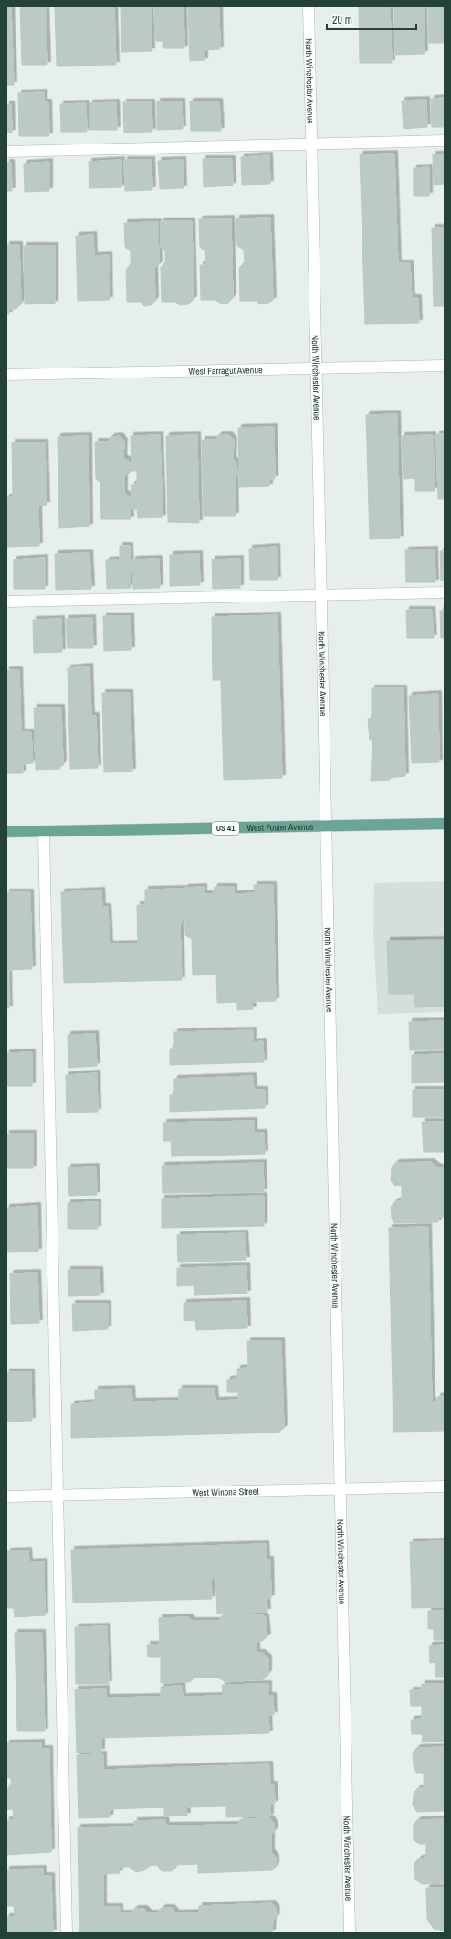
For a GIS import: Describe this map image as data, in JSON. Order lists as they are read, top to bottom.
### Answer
{
  "streets": {
    "main road": ["West Foster Avenue", "US 41"],
    "street": ["North Winchester Avenue", "West Farragut Avenue", "West Winona Street"]
  },
  "crossings": [
    ["North Winchester Avenue", "West Farragut Avenue"],
    ["North Winchester Avenue", "West Foster Avenue"],
    ["North Winchester Avenue", "West Winona Street"]
  ],
  "scale_bar": "20 m"
}
